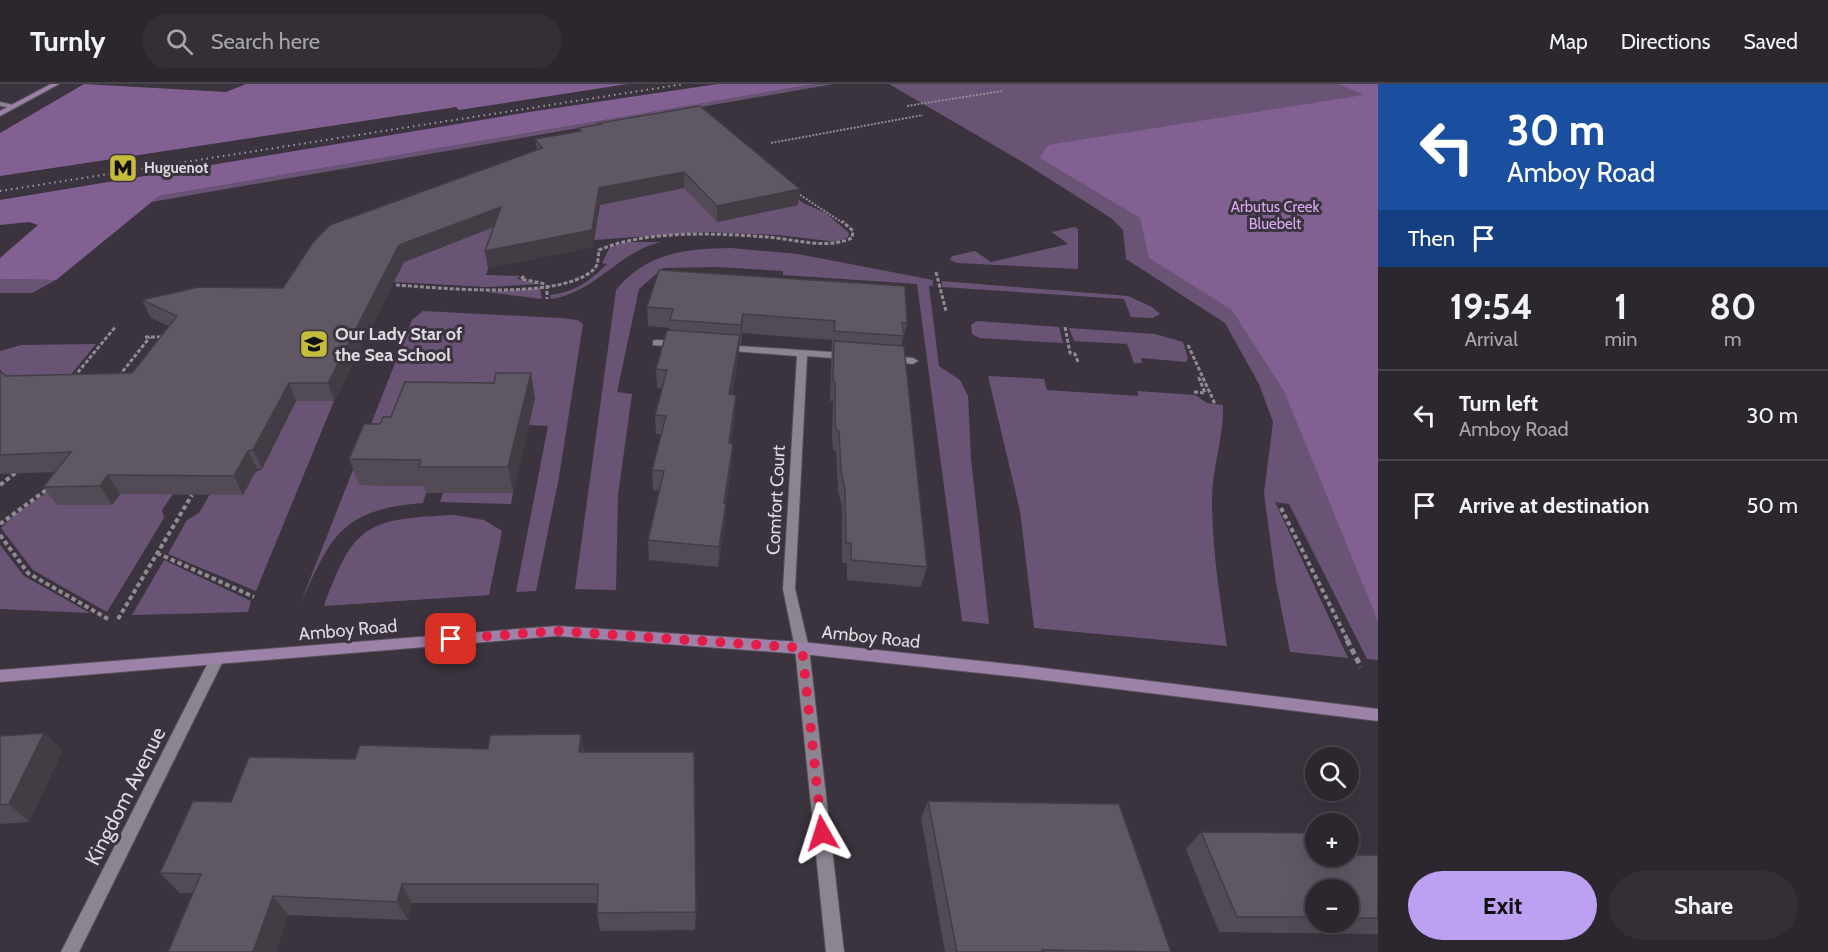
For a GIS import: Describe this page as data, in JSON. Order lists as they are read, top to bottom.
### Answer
{
  "streets": {
    "main road": ["Amboy Road"],
    "street": ["Comfort Court", "Kingdom Avenue"]
  },
  "crossings": [
    ["Comfort Court", "Amboy Road"],
    ["Amboy Road", "Kingdom Avenue"]
  ],
  "parks": ["Arbutus Creek Bluebelt"],
  "places": {
    "metro station": ["Huguenot"],
    "school or university": ["Our Lady Star of the Sea School"]
  },
  "page": {
    "header": "Turnly",
    "search": "Search here",
    "nav": ["Map", "Directions", "Saved"],
    "turn": ["30 m", "Amboy Road"],
    "then": "Then",
    "eta": [
      "19:54",
      "Arrival",
      "1",
      "min",
      "80",
      "m"
    ],
    "list": [
      {
        "name": "Turn left",
        "note": "Amboy Road",
        "value": "30 m"
      },
      {
        "name": "Arrive at destination",
        "value": "50 m"
      }
    ],
    "map_buttons": ["+", "−"],
    "buttons": ["Exit", "Share"]
  }
}
